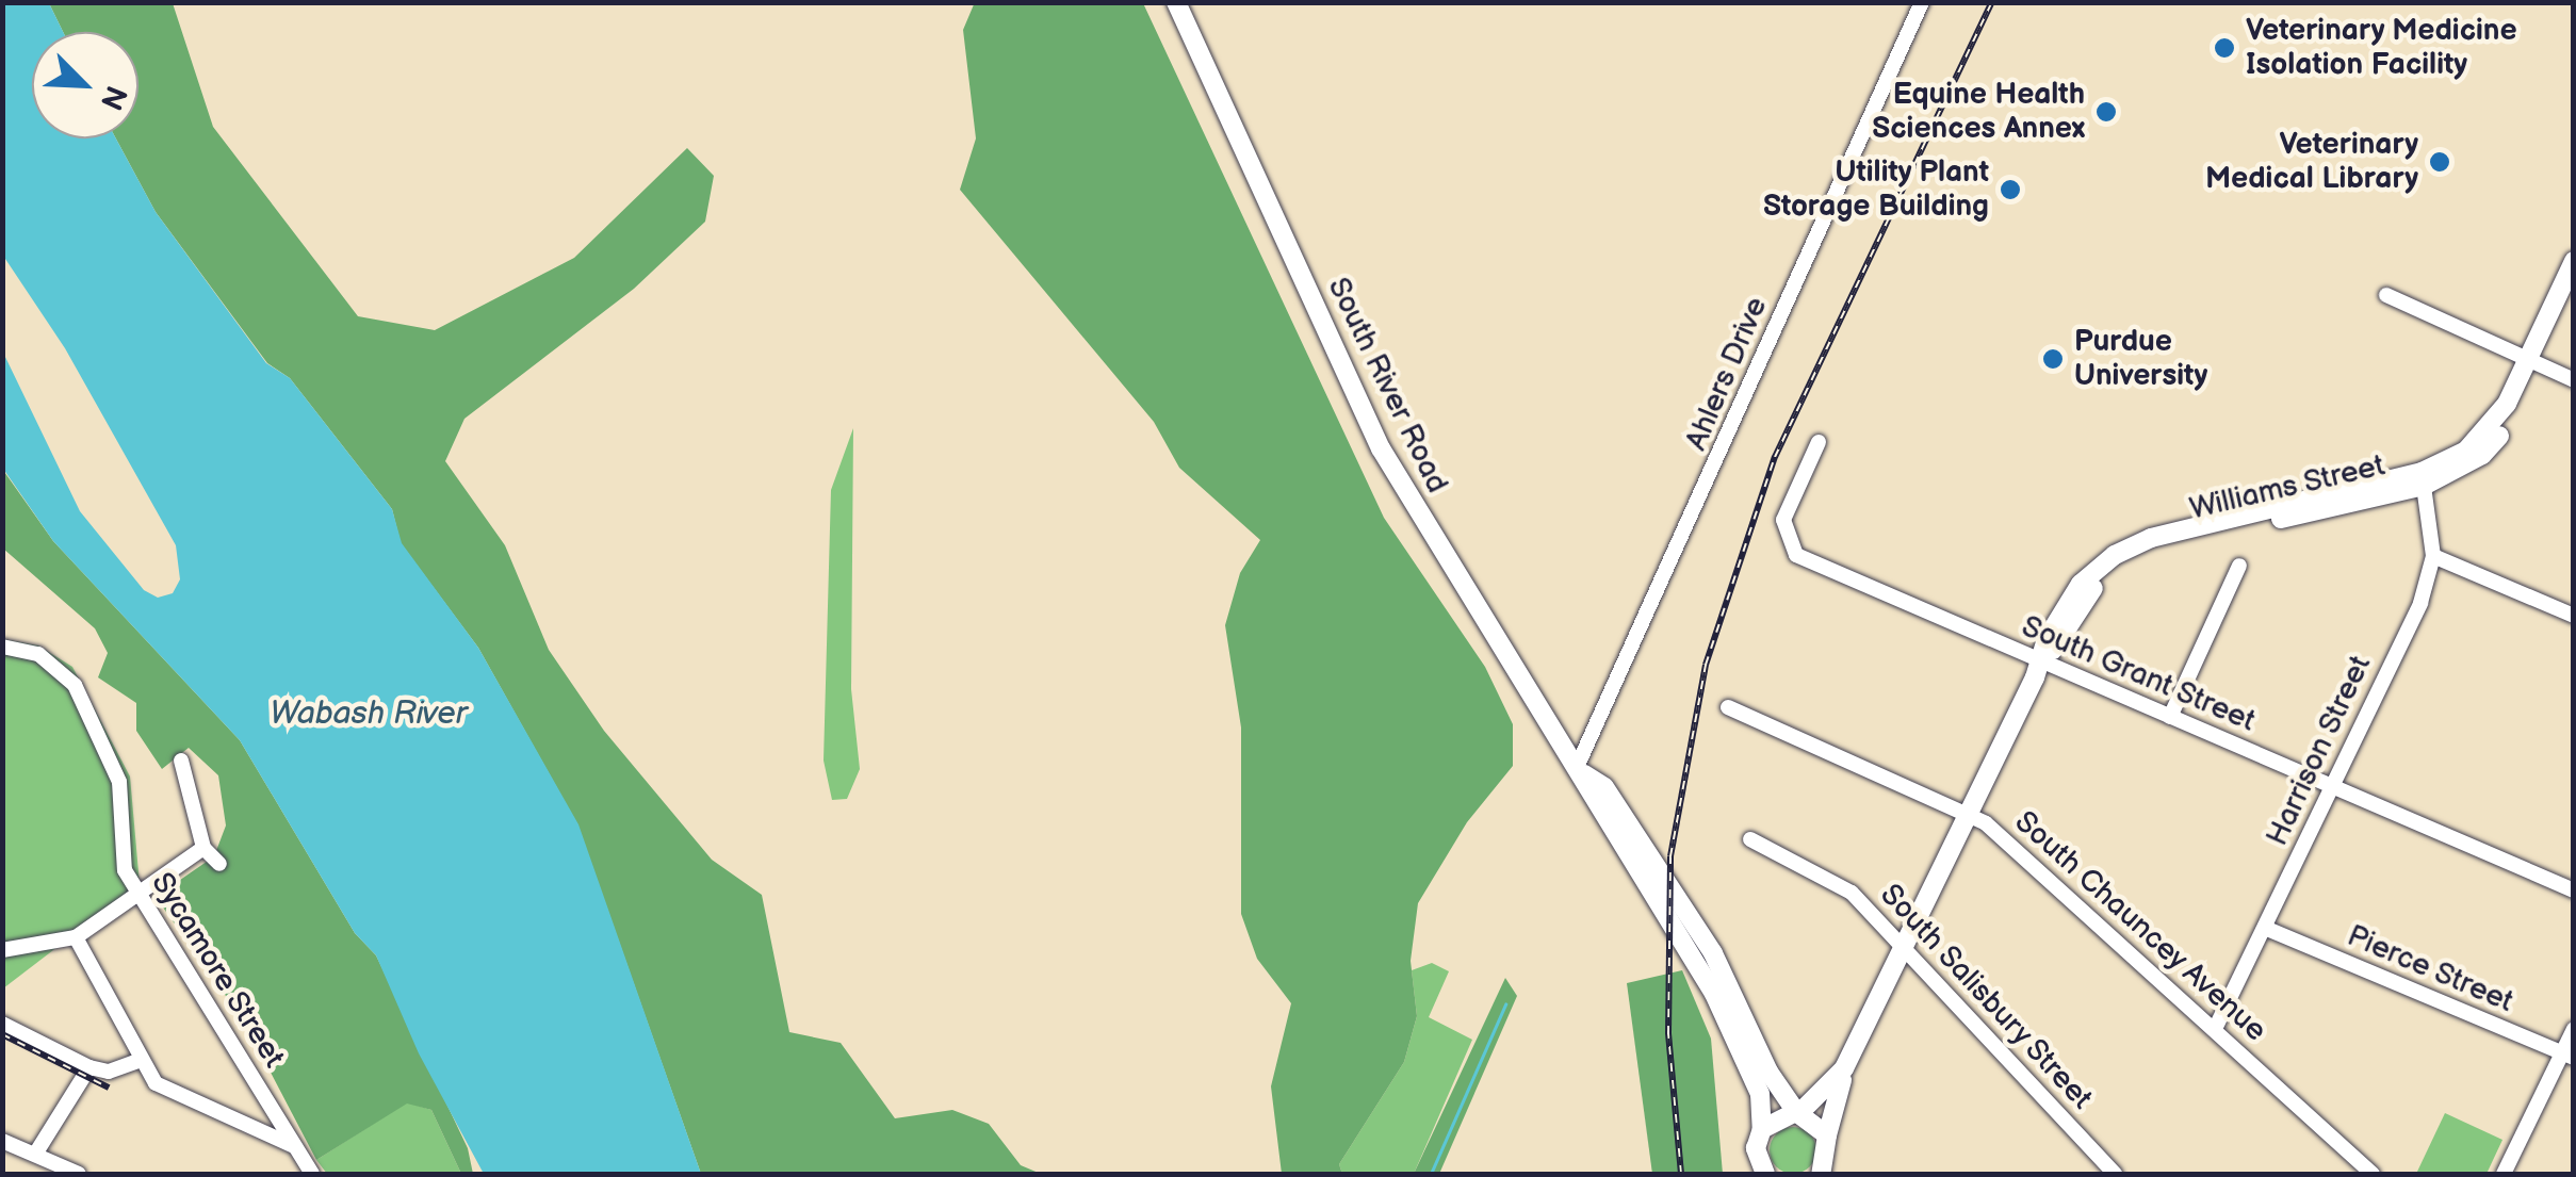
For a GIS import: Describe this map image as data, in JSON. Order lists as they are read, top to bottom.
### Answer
{
  "streets": {
    "main road": ["South River Road", "Williams Street"],
    "street": [
      "Ahlers Drive",
      "South Grant Street",
      "Harrison Street",
      "South Chauncey Avenue",
      "Pierce Street",
      "Sycamore Street",
      "South Salisbury Street"
    ]
  },
  "crossings": [
    ["Ahlers Drive", "South River Road"],
    ["South River Road", "Williams Street"],
    ["Williams Street", "South Grant Street"],
    ["Williams Street", "Harrison Street"],
    ["Williams Street", "South Chauncey Avenue"],
    ["Williams Street", "South Salisbury Street"],
    ["South Grant Street", "Harrison Street"],
    ["Harrison Street", "South Chauncey Avenue"],
    ["Harrison Street", "Pierce Street"]
  ],
  "water": ["Wabash River"],
  "places": [
    "Veterinary Medicine Isolation Facility",
    "Equine Health Sciences Annex",
    "Veterinary Medical Library",
    "Utility Plant Storage Building",
    "Purdue University"
  ],
  "north": "bottom right"
}
